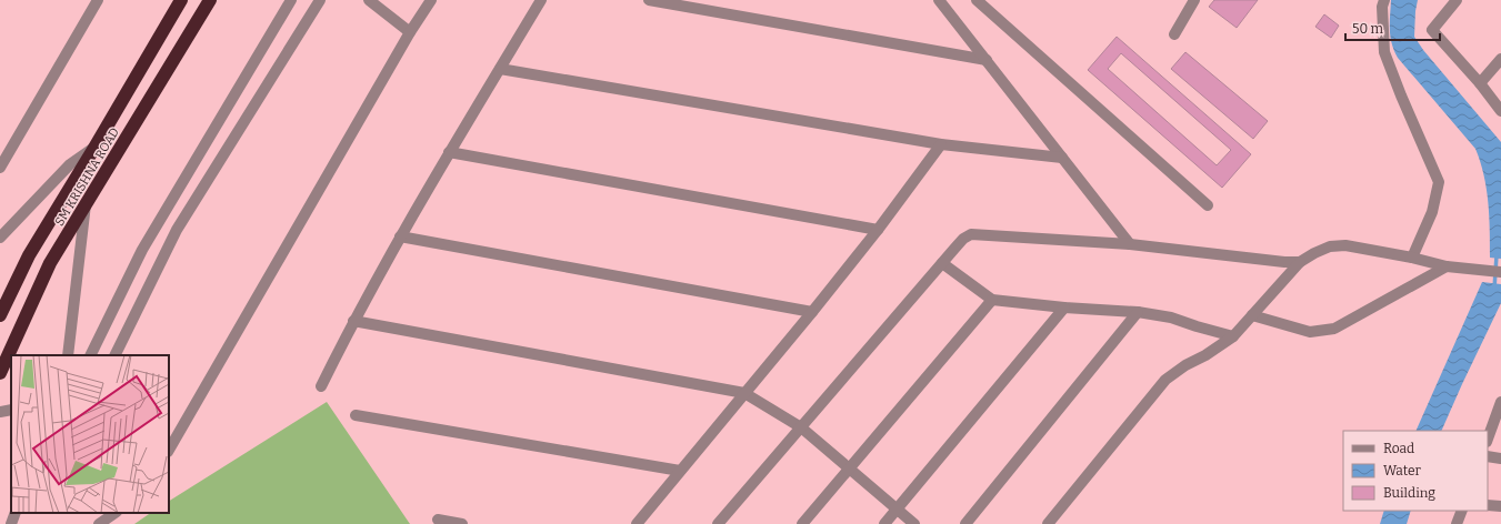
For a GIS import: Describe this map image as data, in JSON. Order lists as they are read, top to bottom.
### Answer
{
  "streets": {
    "highway": ["SM KRISHNA ROAD"]
  },
  "legend": ["Road", "Water", "Building"],
  "scale_bar": "50 m"
}
